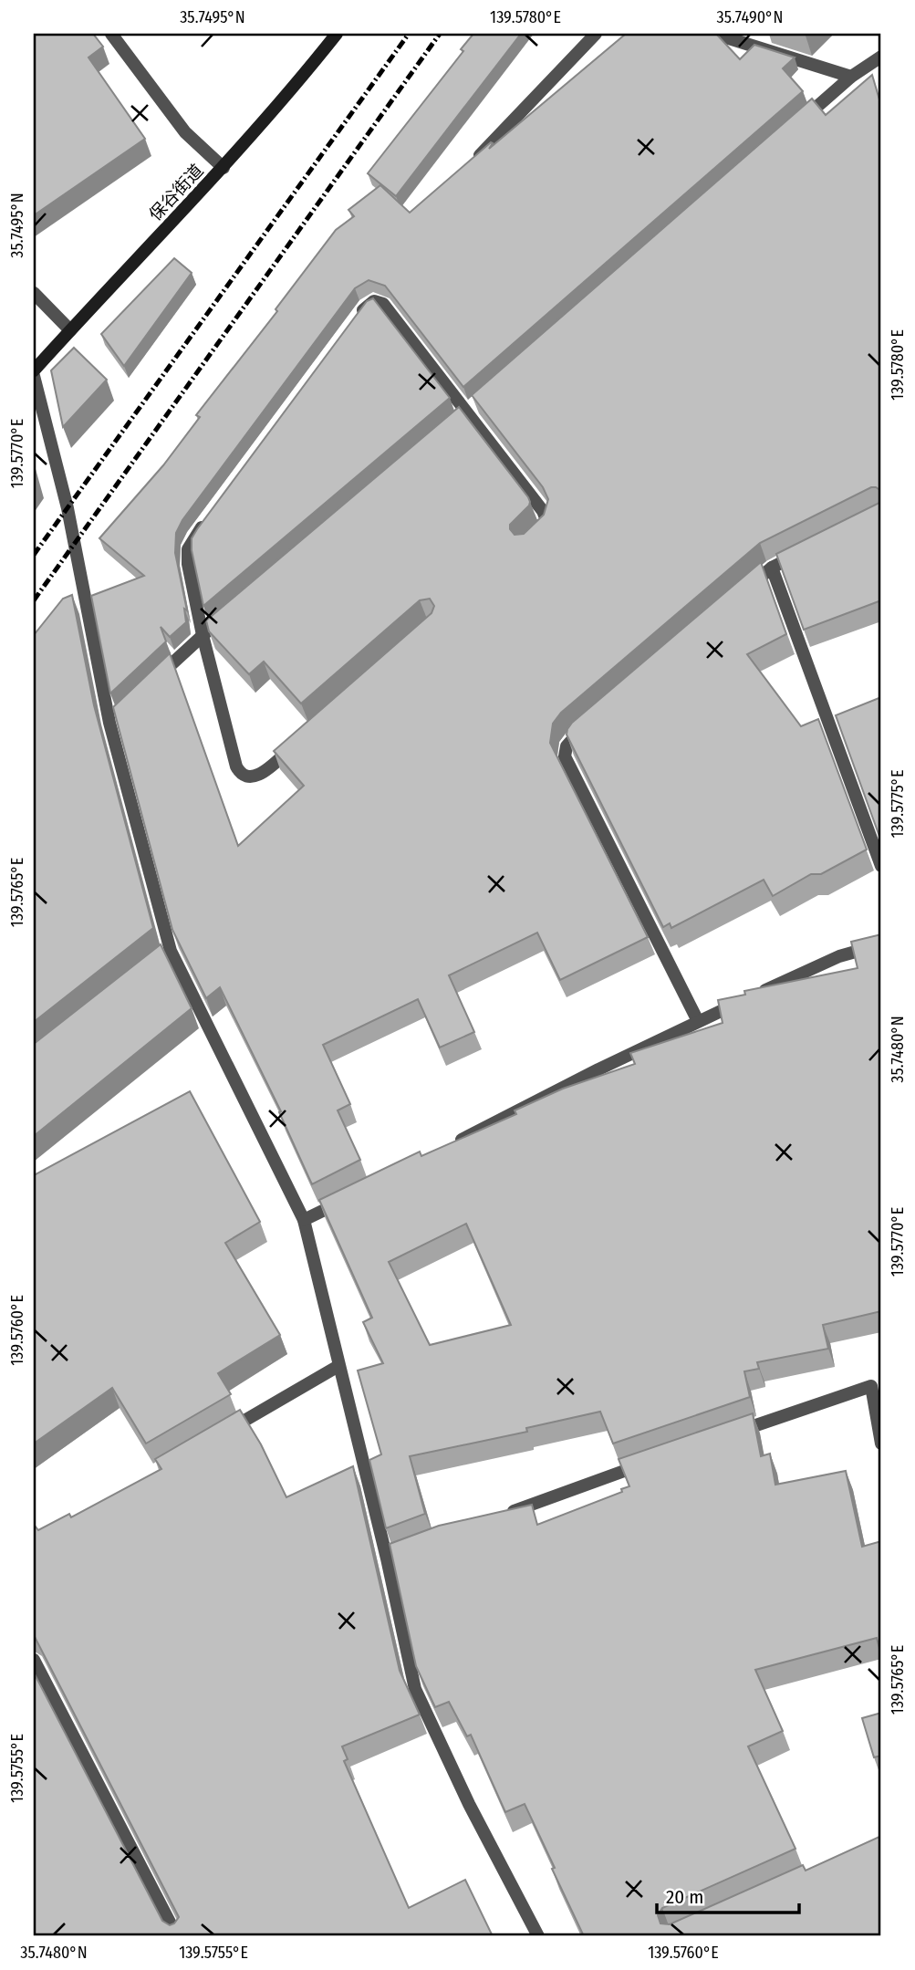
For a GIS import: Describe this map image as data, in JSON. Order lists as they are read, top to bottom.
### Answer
{
  "streets": {
    "main road": ["保谷街道"]
  },
  "scale_bar": "20 m",
  "coordinates": [
    "35.7495°N",
    "139.5780°E",
    "35.7490°N",
    "139.5770°E",
    "139.5775°E",
    "139.5765°E",
    "35.7480°N",
    "139.5760°E",
    "139.5755°E"
  ]
}
